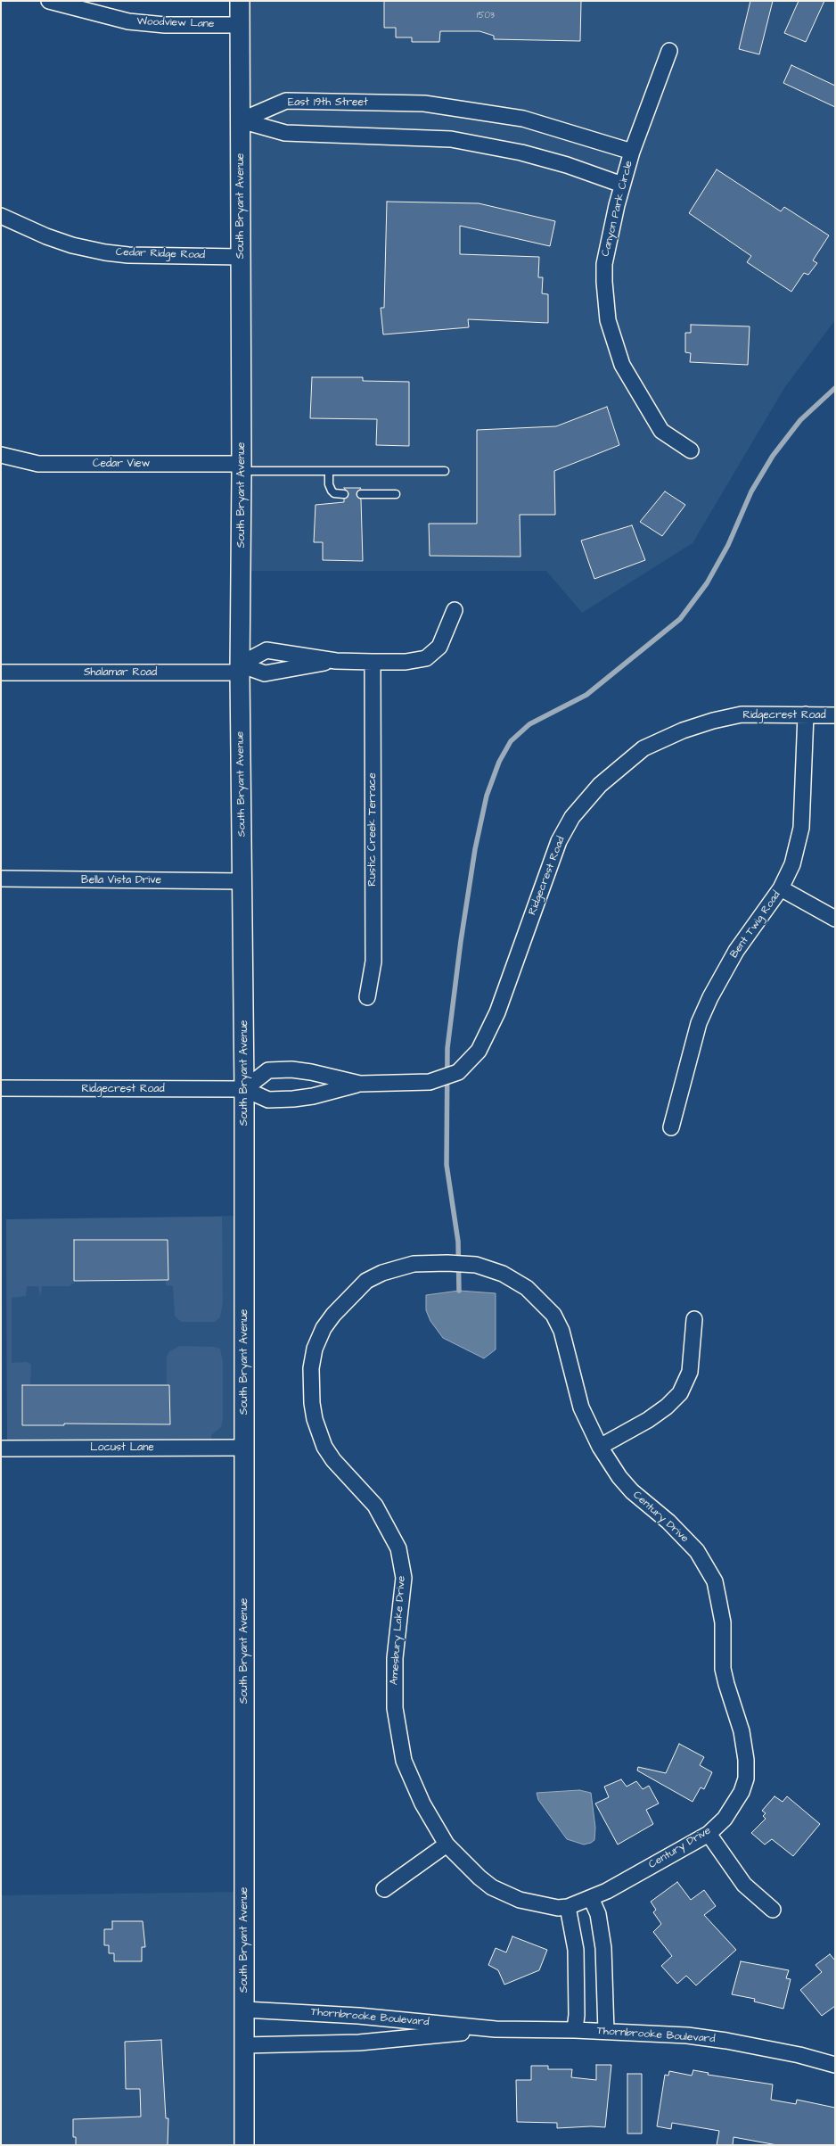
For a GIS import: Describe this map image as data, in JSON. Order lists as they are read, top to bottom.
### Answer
{
  "streets": {
    "street": [
      "Woodview Lane",
      "East 19th Street",
      "South Bryant Avenue",
      "Canyon Park Circle",
      "Cedar Ridge Road",
      "Cedar View",
      "Shalamar Road",
      "Ridgecrest Road",
      "Rustic Creek Terrace",
      "Bella Vista Drive",
      "Bent Twig Road",
      "Locust Lane",
      "Century Drive",
      "Amesbury Lake Drive",
      "Thornbrooke Boulevard"
    ]
  },
  "crossings": [
    ["Woodview Lane", "South Bryant Avenue"],
    ["East 19th Street", "South Bryant Avenue"],
    ["East 19th Street", "Canyon Park Circle"],
    ["South Bryant Avenue", "Cedar Ridge Road"],
    ["South Bryant Avenue", "Cedar View"],
    ["South Bryant Avenue", "Shalamar Road"],
    ["South Bryant Avenue", "Ridgecrest Road"],
    ["South Bryant Avenue", "Bella Vista Drive"],
    ["South Bryant Avenue", "Locust Lane"],
    ["South Bryant Avenue", "Thornbrooke Boulevard"],
    ["Ridgecrest Road", "Bent Twig Road"],
    ["Century Drive", "Amesbury Lake Drive"]
  ],
  "house_numbers": ["1503"]
}
